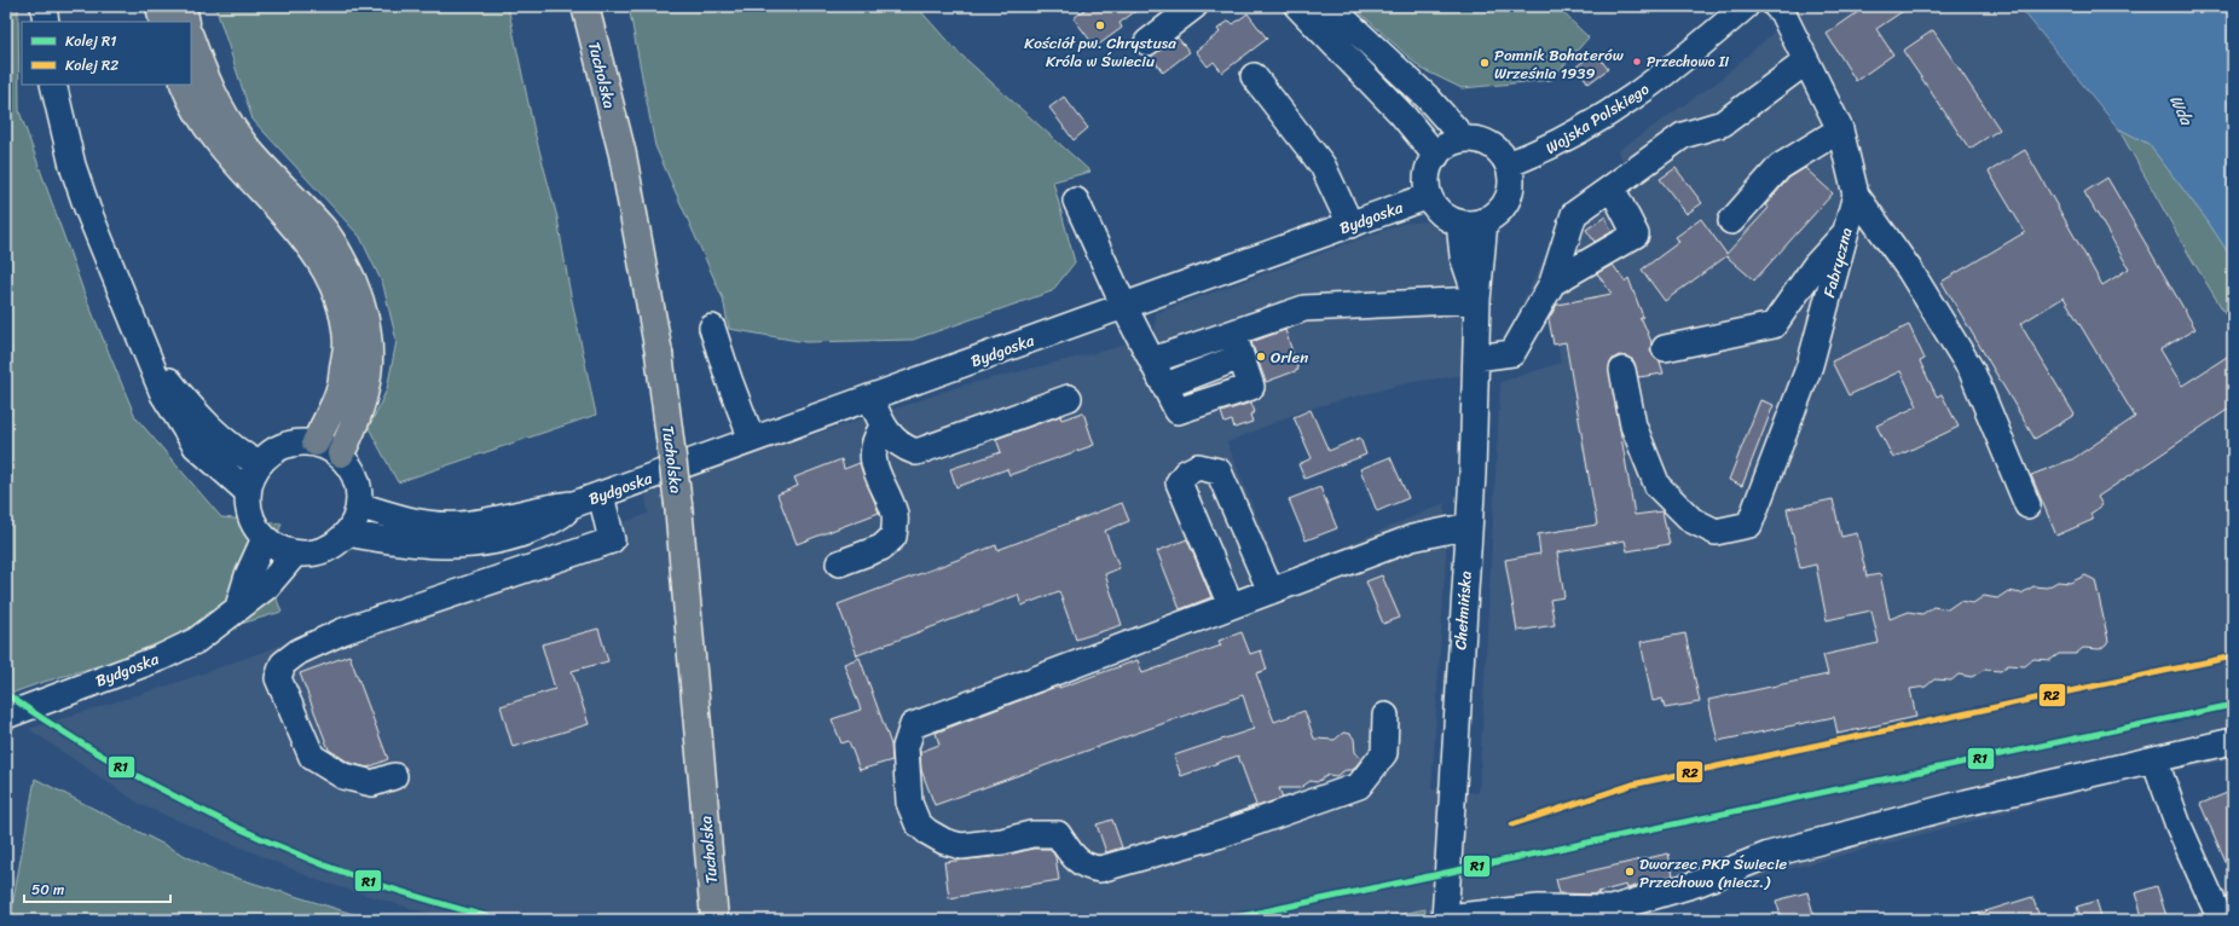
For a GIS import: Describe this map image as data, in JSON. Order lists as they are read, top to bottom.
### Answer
{
  "streets": {
    "main road": ["Tucholska"],
    "street": [
      "Wojska Polskiego",
      "Bydgoska",
      "Fabryczna",
      "Chełmińska"
    ]
  },
  "crossings": [
    ["Wojska Polskiego", "Bydgoska"],
    ["Wojska Polskiego", "Chełmińska"],
    ["Bydgoska", "Chełmińska"]
  ],
  "water": ["Wda"],
  "places": [
    "Kościół pw. Chrystusa Króla w Świeciu",
    "Przechowo II",
    "Pomnik Bohaterów Września 1939",
    "Orlen",
    "Dworzec PKP Świecie Przechowo (niecz.)"
  ],
  "lines": ["rail line R2", "rail line R1"],
  "legend": ["Kolej R1", "Kolej R2"],
  "scale_bar": "50 m"
}
